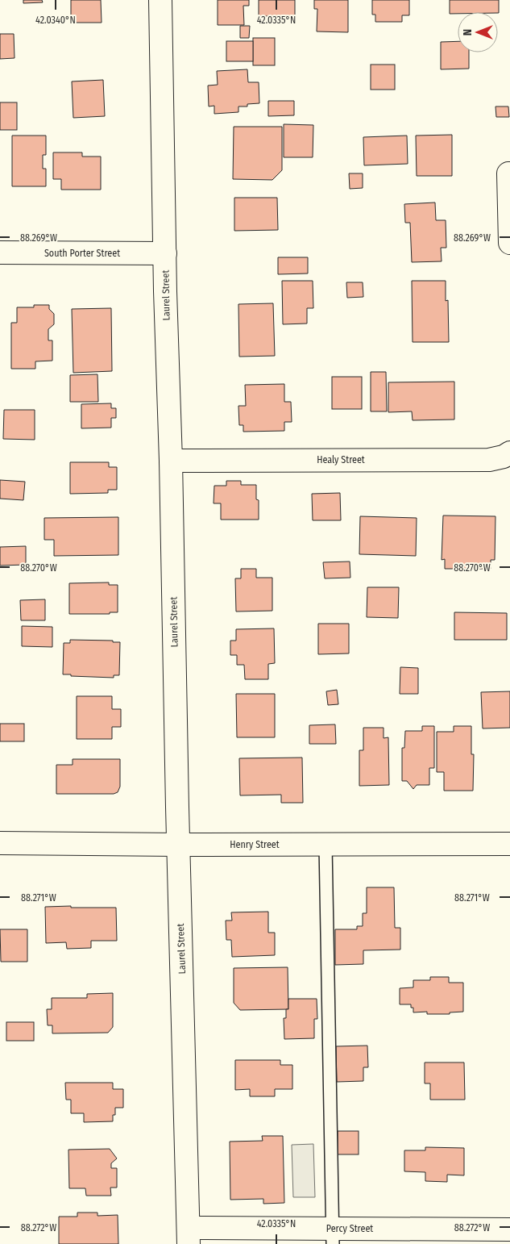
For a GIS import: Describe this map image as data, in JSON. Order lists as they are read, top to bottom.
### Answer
{
  "streets": {
    "street": [
      "South Porter Street",
      "Laurel Street",
      "Healy Street",
      "Henry Street",
      "Percy Street"
    ]
  },
  "crossings": [
    ["South Porter Street", "Laurel Street"],
    ["Laurel Street", "Healy Street"],
    ["Laurel Street", "Henry Street"],
    ["Laurel Street", "Percy Street"]
  ],
  "north": "left",
  "coordinates": [
    "42.0340°N",
    "42.0335°N",
    "88.269°W",
    "88.270°W",
    "88.271°W",
    "88.272°W"
  ]
}
